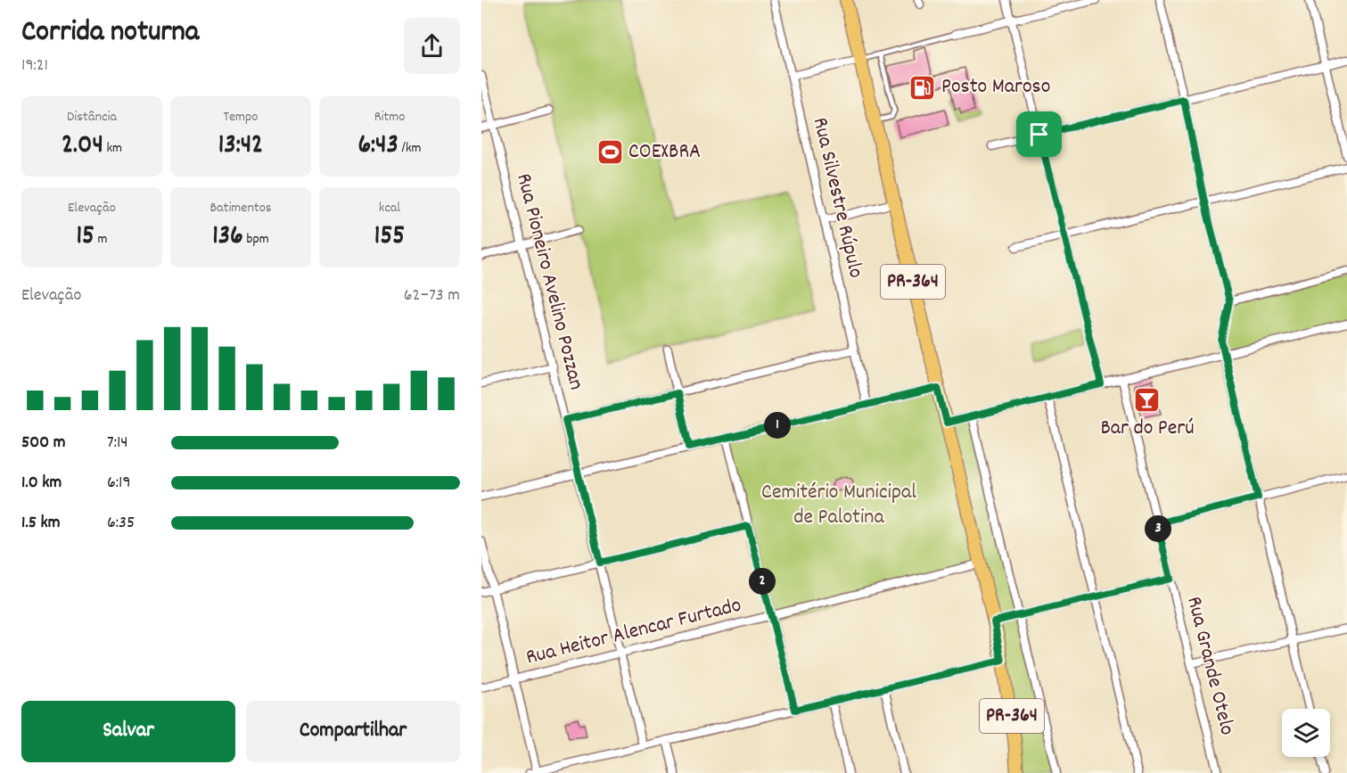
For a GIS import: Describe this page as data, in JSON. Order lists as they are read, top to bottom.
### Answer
{
  "streets": {
    "main road": ["PR-364"],
    "street": [
      "Rua Silvestre Rúpulo",
      "Rua Pioneiro Avelino Pozzan",
      "Rua Heitor Alencar Furtado",
      "Rua Grande Otelo"
    ]
  },
  "crossings": [
    ["Rua Pioneiro Avelino Pozzan", "Rua Heitor Alencar Furtado"],
    ["PR-364", "Rua Heitor Alencar Furtado"]
  ],
  "parks": ["Cemitério Municipal de Palotina"],
  "places": {
    "fuel station": ["Posto Maroso"],
    "sports": ["COEXBRA"],
    "bar": ["Bar do Perú"]
  },
  "page": {
    "heading": ["Corrida noturna", "19:21"],
    "stats": [
      ["Distância", "2.04 km"],
      ["Tempo", "13:42"],
      ["Ritmo", "6:43 /km"],
      ["Elevação", "15 m"],
      ["Batimentos", "136 bpm"],
      ["kcal", "155"]
    ],
    "chart": ["Elevação", "62–73 m"],
    "pins": ["1", "3", "2"],
    "list": [
      {
        "name": "500 m",
        "note": "7:14"
      },
      {
        "name": "1.0 km",
        "note": "6:19"
      },
      {
        "name": "1.5 km",
        "note": "6:35"
      }
    ],
    "buttons": ["Salvar", "Compartilhar"]
  }
}
